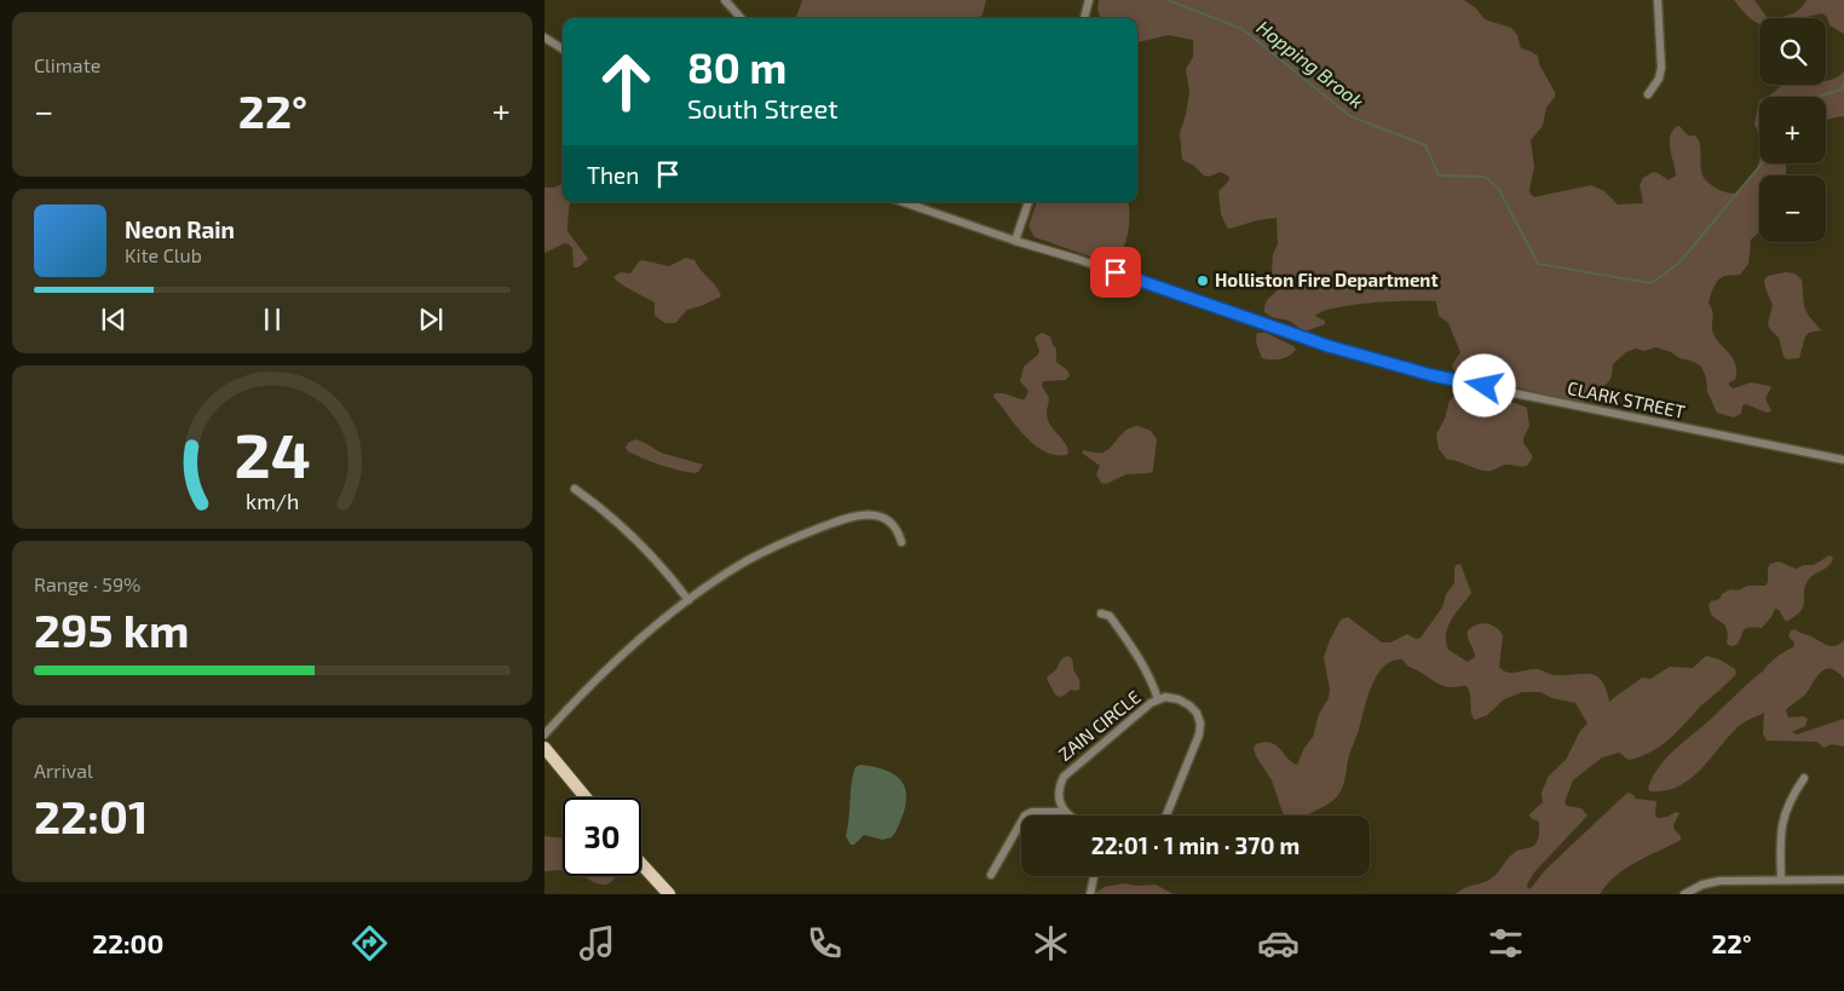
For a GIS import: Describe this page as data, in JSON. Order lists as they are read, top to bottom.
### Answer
{
  "streets": {
    "street": ["CLARK STREET", "ZAIN CIRCLE"]
  },
  "water": ["Hopping Brook"],
  "places": ["Holliston Fire Department"],
  "page": {
    "tile": [
      "Climate",
      ["Range · 59%", "295 km"],
      ["Arrival", "22:01"]
    ],
    "map_buttons": ["+", "−"],
    "turn": ["80 m", "South Street"],
    "heat": ["−", "22°", "+"],
    "then": "Then",
    "song": ["Neon Rain", "Kite Club"],
    "limit": "30",
    "trip": "22:01 · 1 min · 370 m",
    "tabs": ["22:00", "22°"],
    "gauge": ["24", "km/h"]
  }
}
